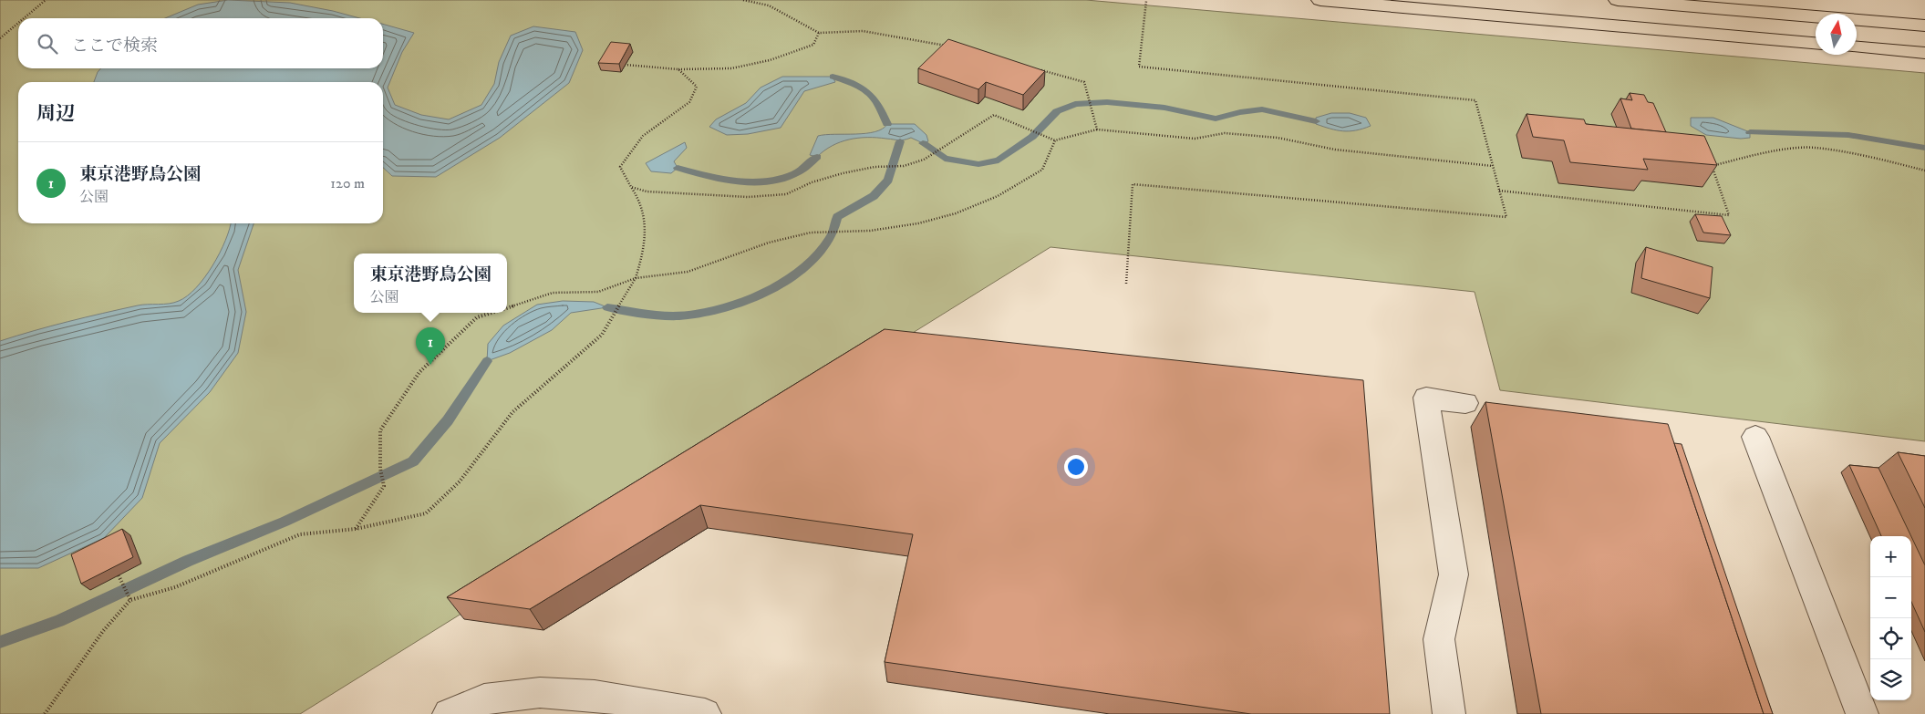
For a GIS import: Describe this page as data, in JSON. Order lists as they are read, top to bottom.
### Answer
{
  "north": "top",
  "page": {
    "search": "ここで検索",
    "heading": "周辺",
    "list": [
      {
        "mark": "1",
        "name": "東京港野鳥公園",
        "note": "公園",
        "value": "120 m"
      }
    ],
    "popup": ["東京港野鳥公園", "公園"],
    "pins": "1",
    "map_buttons": ["+", "−"]
  }
}
